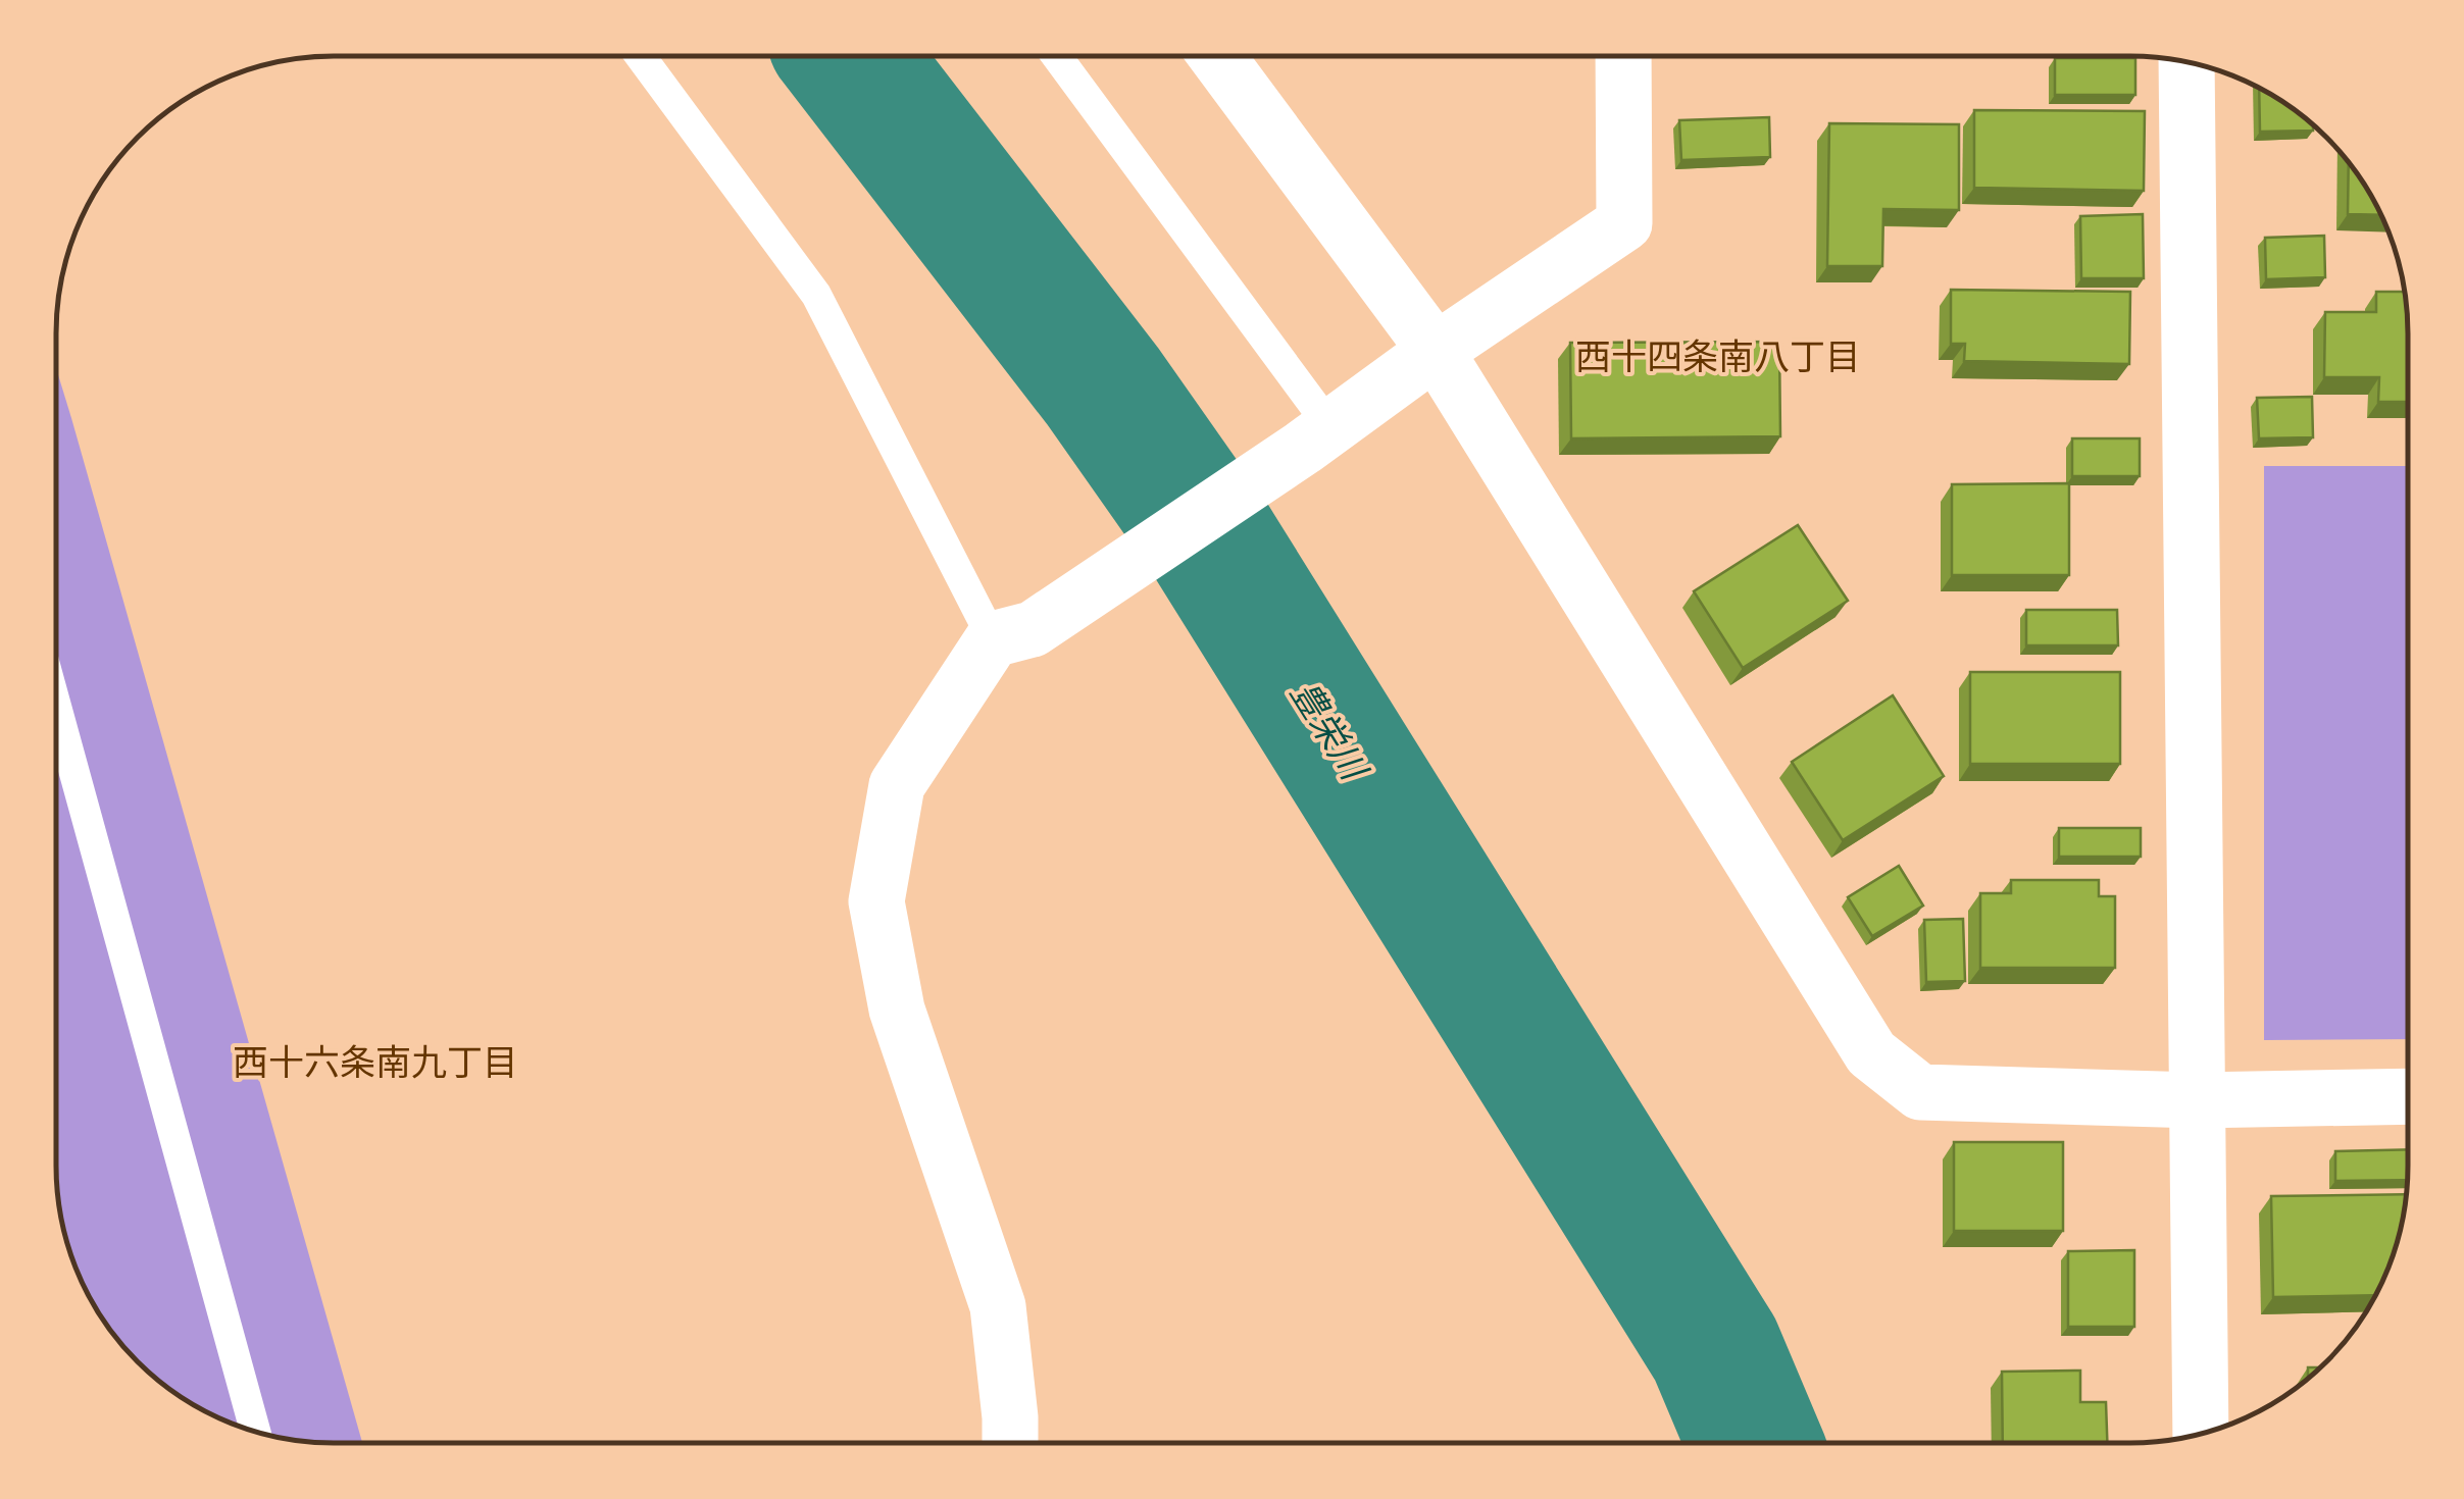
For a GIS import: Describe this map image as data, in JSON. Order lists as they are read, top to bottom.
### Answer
{
  "districts": ["西十四条南八丁目", "西十六条南九丁目"],
  "water": ["豊栄川"]
}
